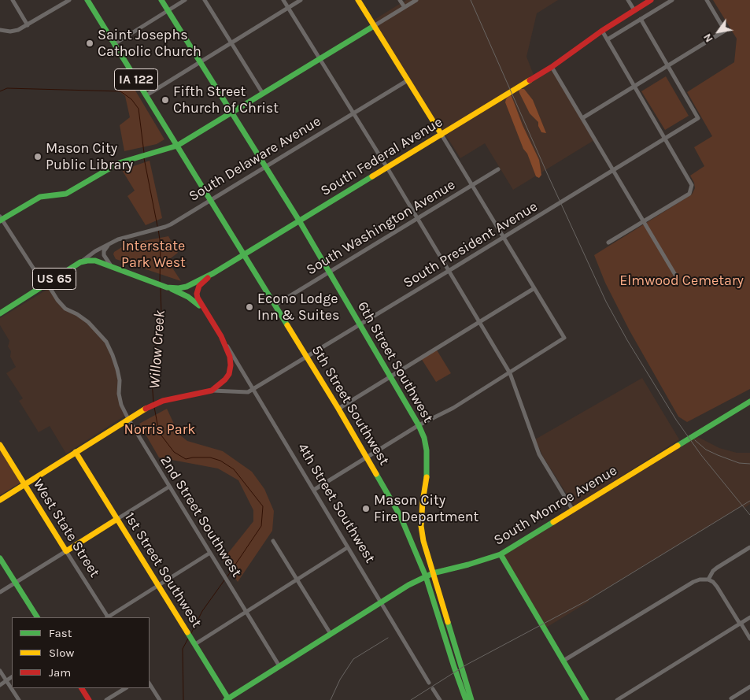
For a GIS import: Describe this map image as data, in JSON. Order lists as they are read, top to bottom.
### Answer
{
  "streets": {
    "main road": [
      "IA 122",
      "South Federal Avenue",
      "South Delaware Avenue",
      "US 65",
      "6th Street Southwest",
      "5th Street Southwest",
      "South Monroe Avenue",
      "West State Street",
      "1st Street Southwest"
    ],
    "street": [
      "South Washington Avenue",
      "South President Avenue",
      "4th Street Southwest",
      "2nd Street Southwest"
    ]
  },
  "crossings": [
    ["IA 122", "South Federal Avenue"],
    ["IA 122", "South Delaware Avenue"],
    ["IA 122", "5th Street Southwest"],
    ["South Federal Avenue", "US 65"],
    ["South Federal Avenue", "6th Street Southwest"],
    ["South Federal Avenue", "5th Street Southwest"],
    ["South Delaware Avenue", "US 65"],
    ["South Delaware Avenue", "6th Street Southwest"],
    ["South Delaware Avenue", "2nd Street Southwest"],
    ["South Washington Avenue", "6th Street Southwest"],
    ["South Washington Avenue", "5th Street Southwest"],
    ["South President Avenue", "6th Street Southwest"],
    ["South President Avenue", "5th Street Southwest"],
    ["South President Avenue", "4th Street Southwest"],
    ["US 65", "4th Street Southwest"],
    ["6th Street Southwest", "South Monroe Avenue"],
    ["5th Street Southwest", "South Monroe Avenue"],
    ["4th Street Southwest", "South Monroe Avenue"],
    ["South Monroe Avenue", "2nd Street Southwest"],
    ["South Monroe Avenue", "1st Street Southwest"]
  ],
  "water": ["Willow Creek"],
  "parks": ["Interstate Park West", "Elmwood Cemetary", "Norris Park"],
  "places": [
    "Saint Josephs Catholic Church",
    "Fifth Street Church of Christ",
    "Mason City Public Library",
    "Econo Lodge Inn & Suites",
    "Mason City Fire Department"
  ],
  "legend": ["Fast", "Slow", "Jam"],
  "north": "bottom left"
}
